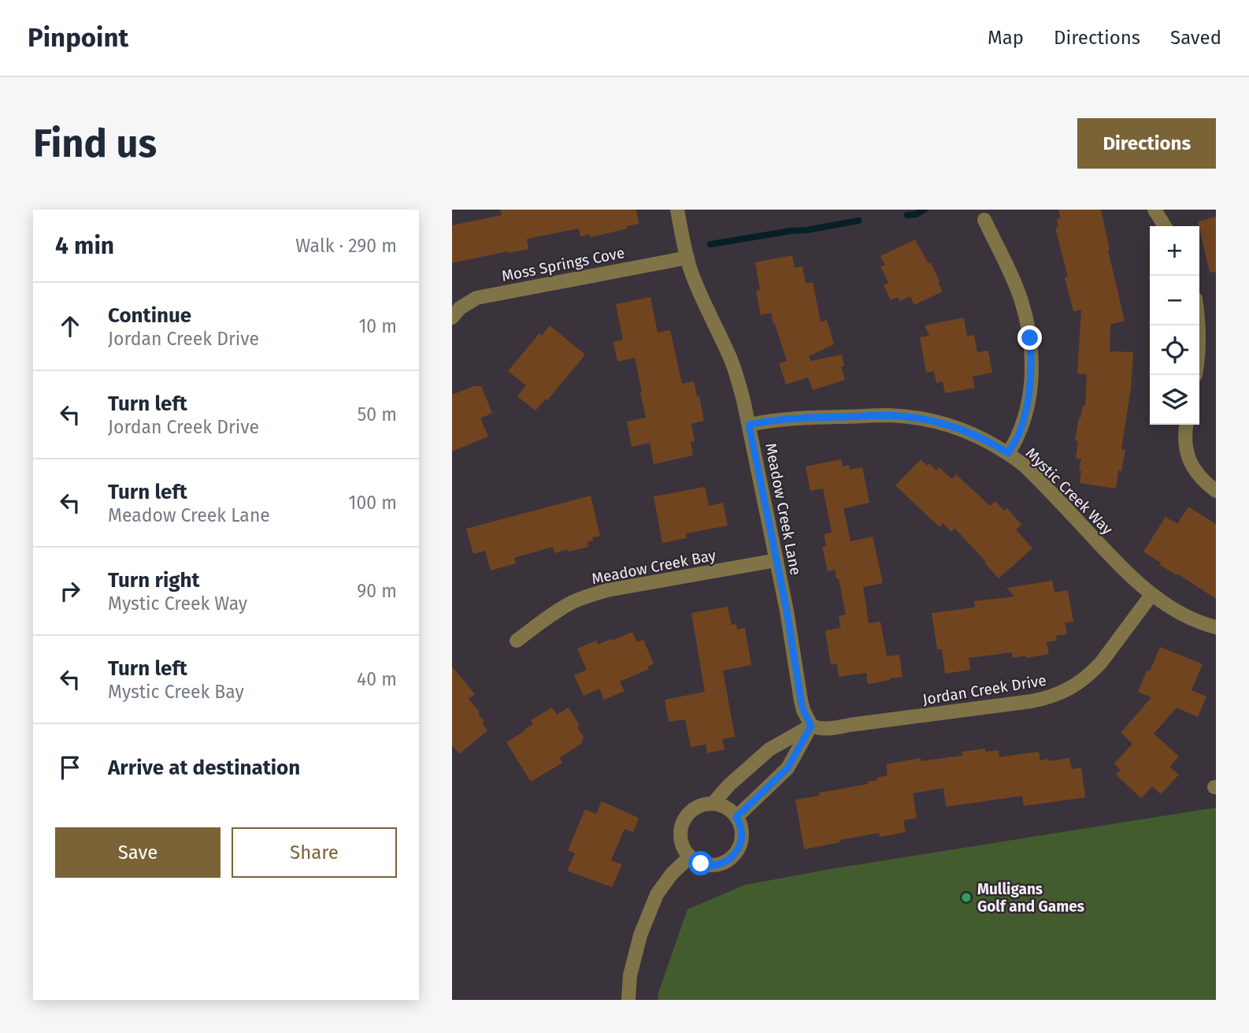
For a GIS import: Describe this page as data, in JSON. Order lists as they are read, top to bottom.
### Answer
{
  "streets": {
    "street": [
      "Moss Springs Cove",
      "Mystic Creek Way",
      "Meadow Creek Lane",
      "Meadow Creek Bay",
      "Jordan Creek Drive"
    ]
  },
  "crossings": [
    ["Moss Springs Cove", "Meadow Creek Lane"],
    ["Mystic Creek Way", "Meadow Creek Lane"],
    ["Mystic Creek Way", "Jordan Creek Drive"],
    ["Meadow Creek Lane", "Meadow Creek Bay"],
    ["Meadow Creek Lane", "Jordan Creek Drive"]
  ],
  "places": ["Mulligans Golf and Games"],
  "page": {
    "header": "Pinpoint",
    "nav": ["Map", "Directions", "Saved"],
    "buttons": [
      "Directions",
      ["Save", "Share"]
    ],
    "title": "Find us",
    "heading": ["4 min", "Walk · 290 m"],
    "map_buttons": ["+", "−"],
    "list": [
      ["Continue", "Jordan Creek Drive", "10 m"],
      ["Turn left", "Jordan Creek Drive", "50 m"],
      ["Turn left", "Meadow Creek Lane", "100 m"],
      ["Turn right", "Mystic Creek Way", "90 m"],
      ["Turn left", "Mystic Creek Bay", "40 m"],
      "Arrive at destination"
    ]
  }
}
